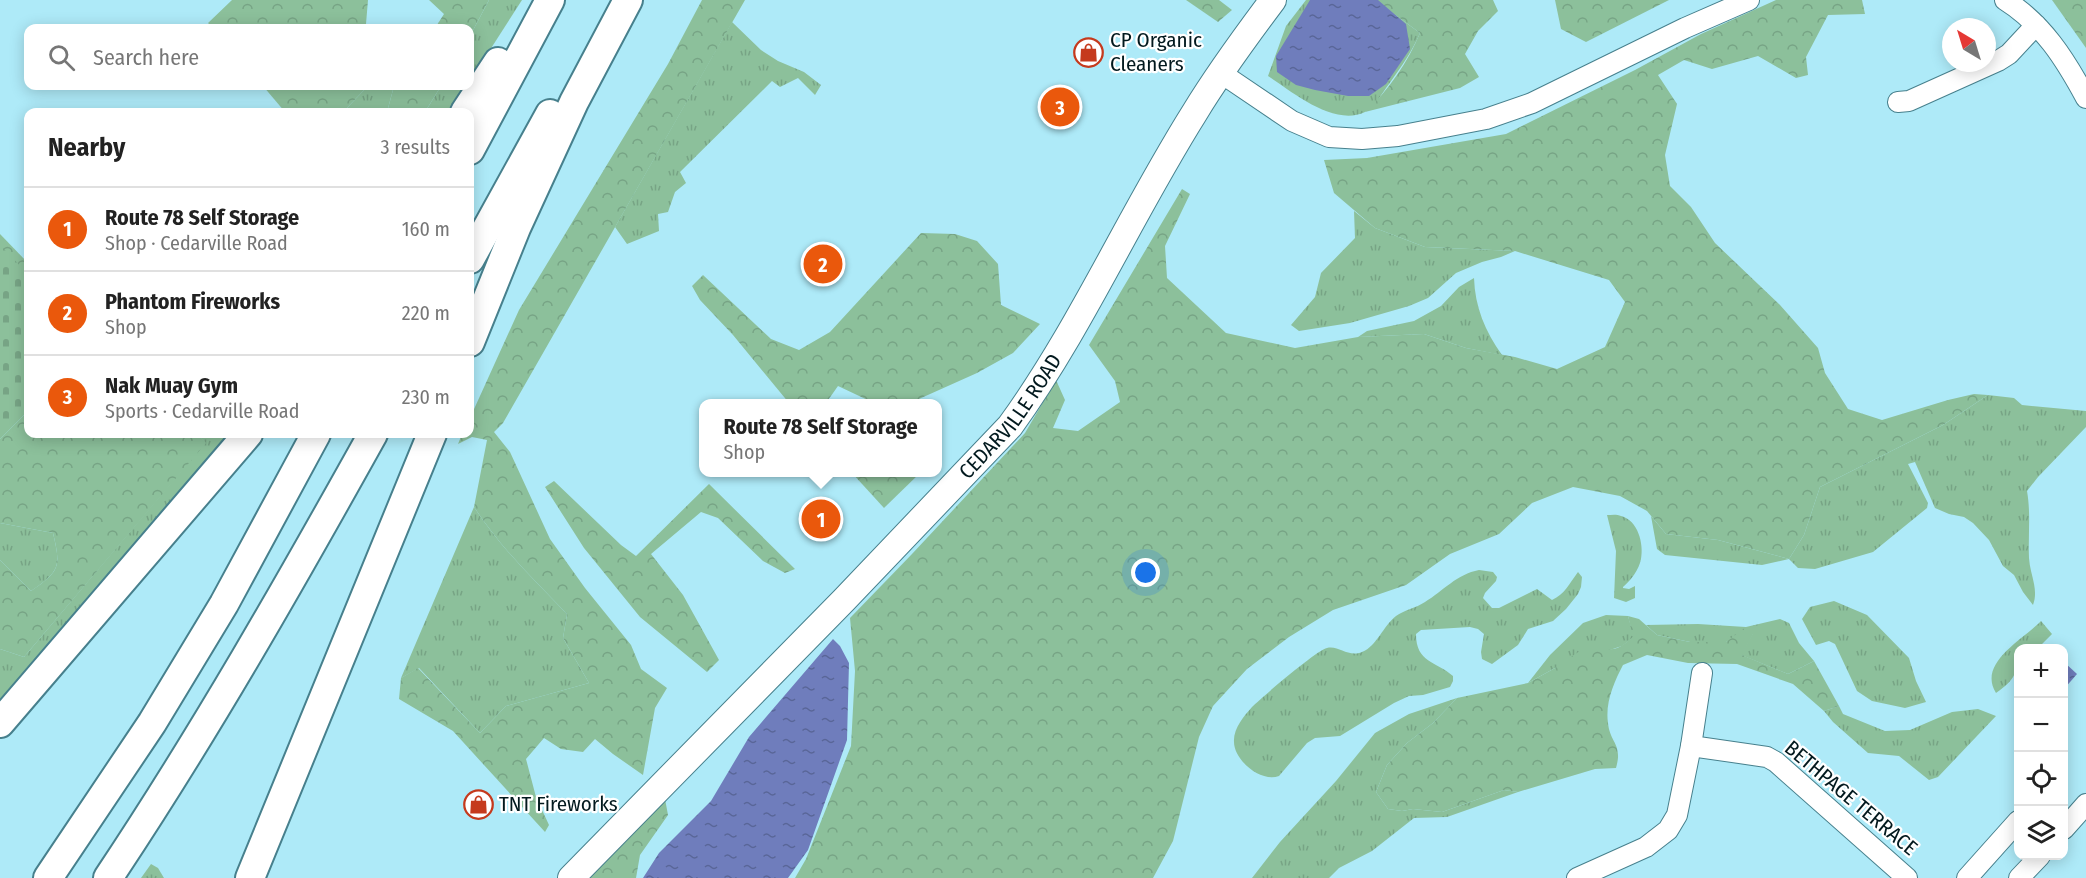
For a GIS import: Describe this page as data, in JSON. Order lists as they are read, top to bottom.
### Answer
{
  "streets": {
    "main road": ["CEDARVILLE ROAD"],
    "street": ["BETHPAGE TERRACE"]
  },
  "places": {
    "shop": ["CP Organic Cleaners", "TNT Fireworks"]
  },
  "north": "top left",
  "page": {
    "search": "Search here",
    "pins": ["3", "2", "1"],
    "heading": ["Nearby", "3 results"],
    "list": [
      {
        "mark": "1",
        "name": "Route 78 Self Storage",
        "note": "Shop · Cedarville Road",
        "value": "160 m"
      },
      {
        "mark": "2",
        "name": "Phantom Fireworks",
        "note": "Shop",
        "value": "220 m"
      },
      {
        "mark": "3",
        "name": "Nak Muay Gym",
        "note": "Sports · Cedarville Road",
        "value": "230 m"
      }
    ],
    "popup": ["Route 78 Self Storage", "Shop"],
    "map_buttons": ["+", "−"]
  }
}
